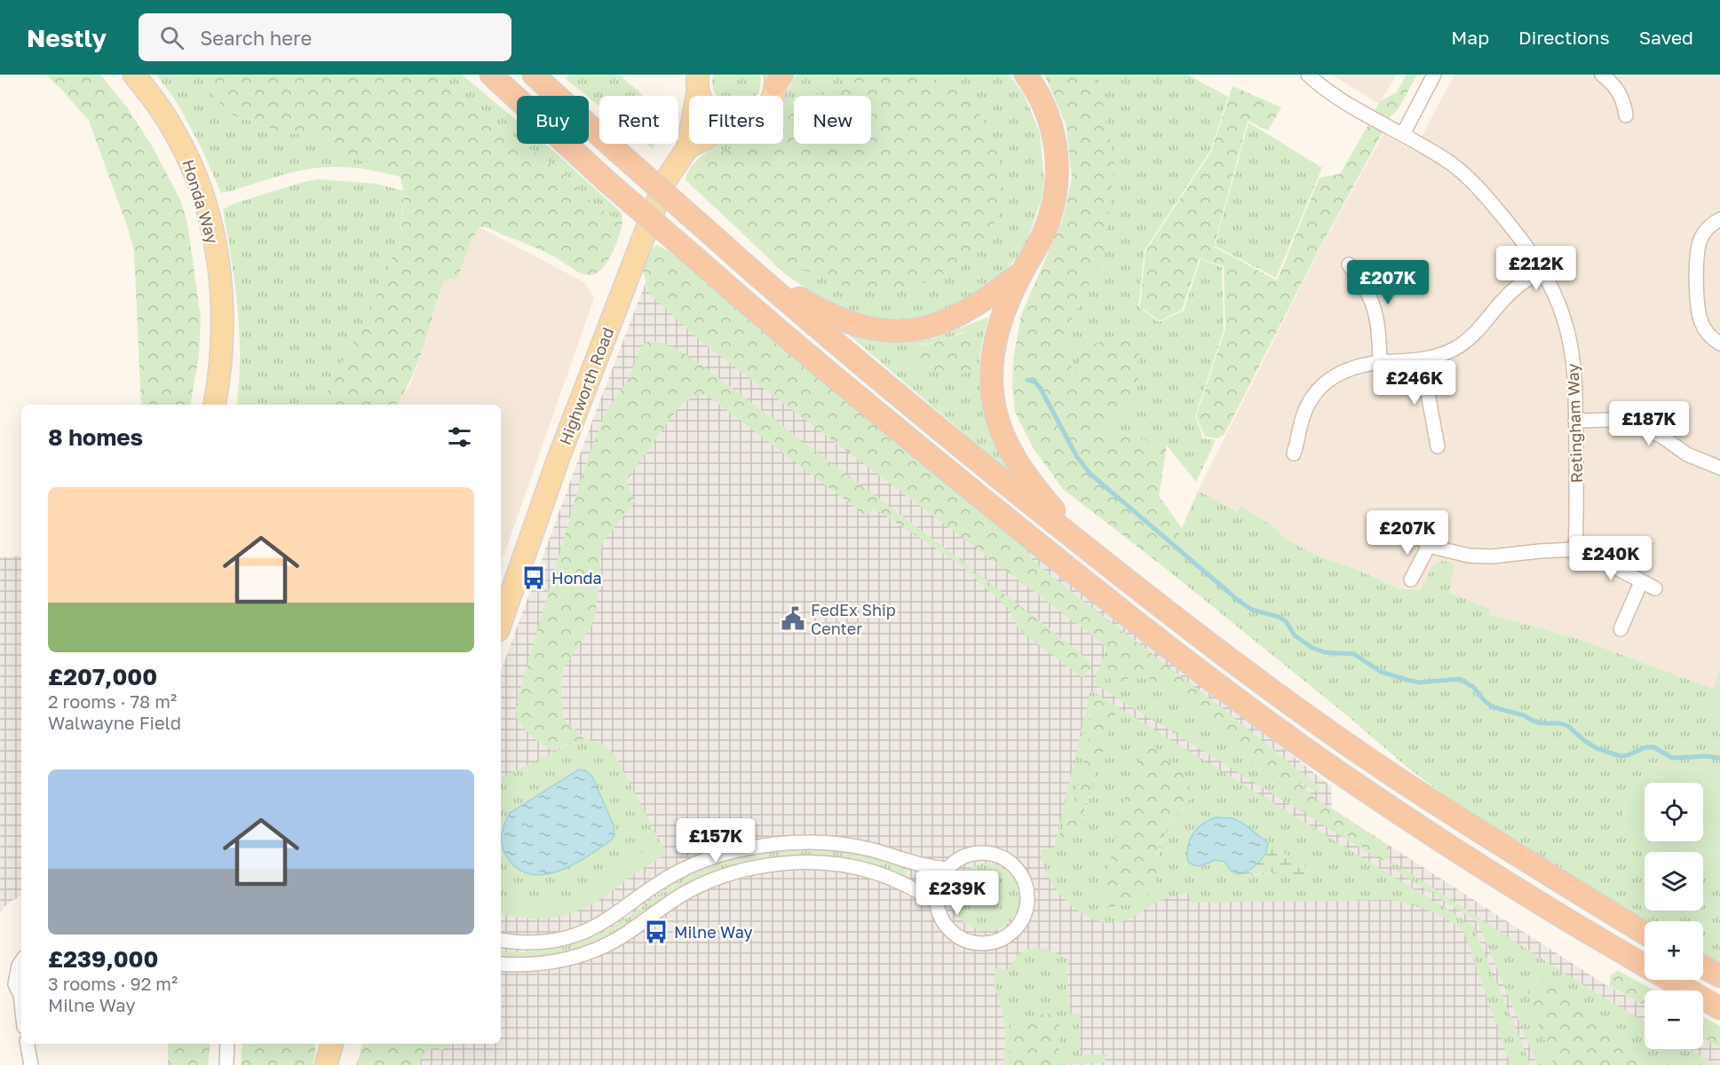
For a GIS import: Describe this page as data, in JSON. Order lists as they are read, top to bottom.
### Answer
{
  "streets": {
    "main road": ["Honda Way", "Highworth Road"],
    "street": ["Retingham Way"]
  },
  "places": {
    "bus stop": ["Honda", "Milne Way"],
    "public building": ["FedEx Ship Center"]
  },
  "page": {
    "header": "Nestly",
    "search": "Search here",
    "nav": ["Map", "Directions", "Saved"],
    "chip": [
      "Buy",
      "Rent",
      "Filters",
      "New"
    ],
    "price": [
      "£212K",
      "£207K",
      "£246K",
      "£187K",
      "£207K",
      "£240K",
      "£157K",
      "£239K"
    ],
    "heading": "8 homes",
    "list": [
      {
        "name": "£207,000",
        "note": "2 rooms · 78 m² · Walwayne Field"
      },
      {
        "name": "£239,000",
        "note": "3 rooms · 92 m² · Milne Way"
      }
    ],
    "map_buttons": ["+", "−"]
  }
}
